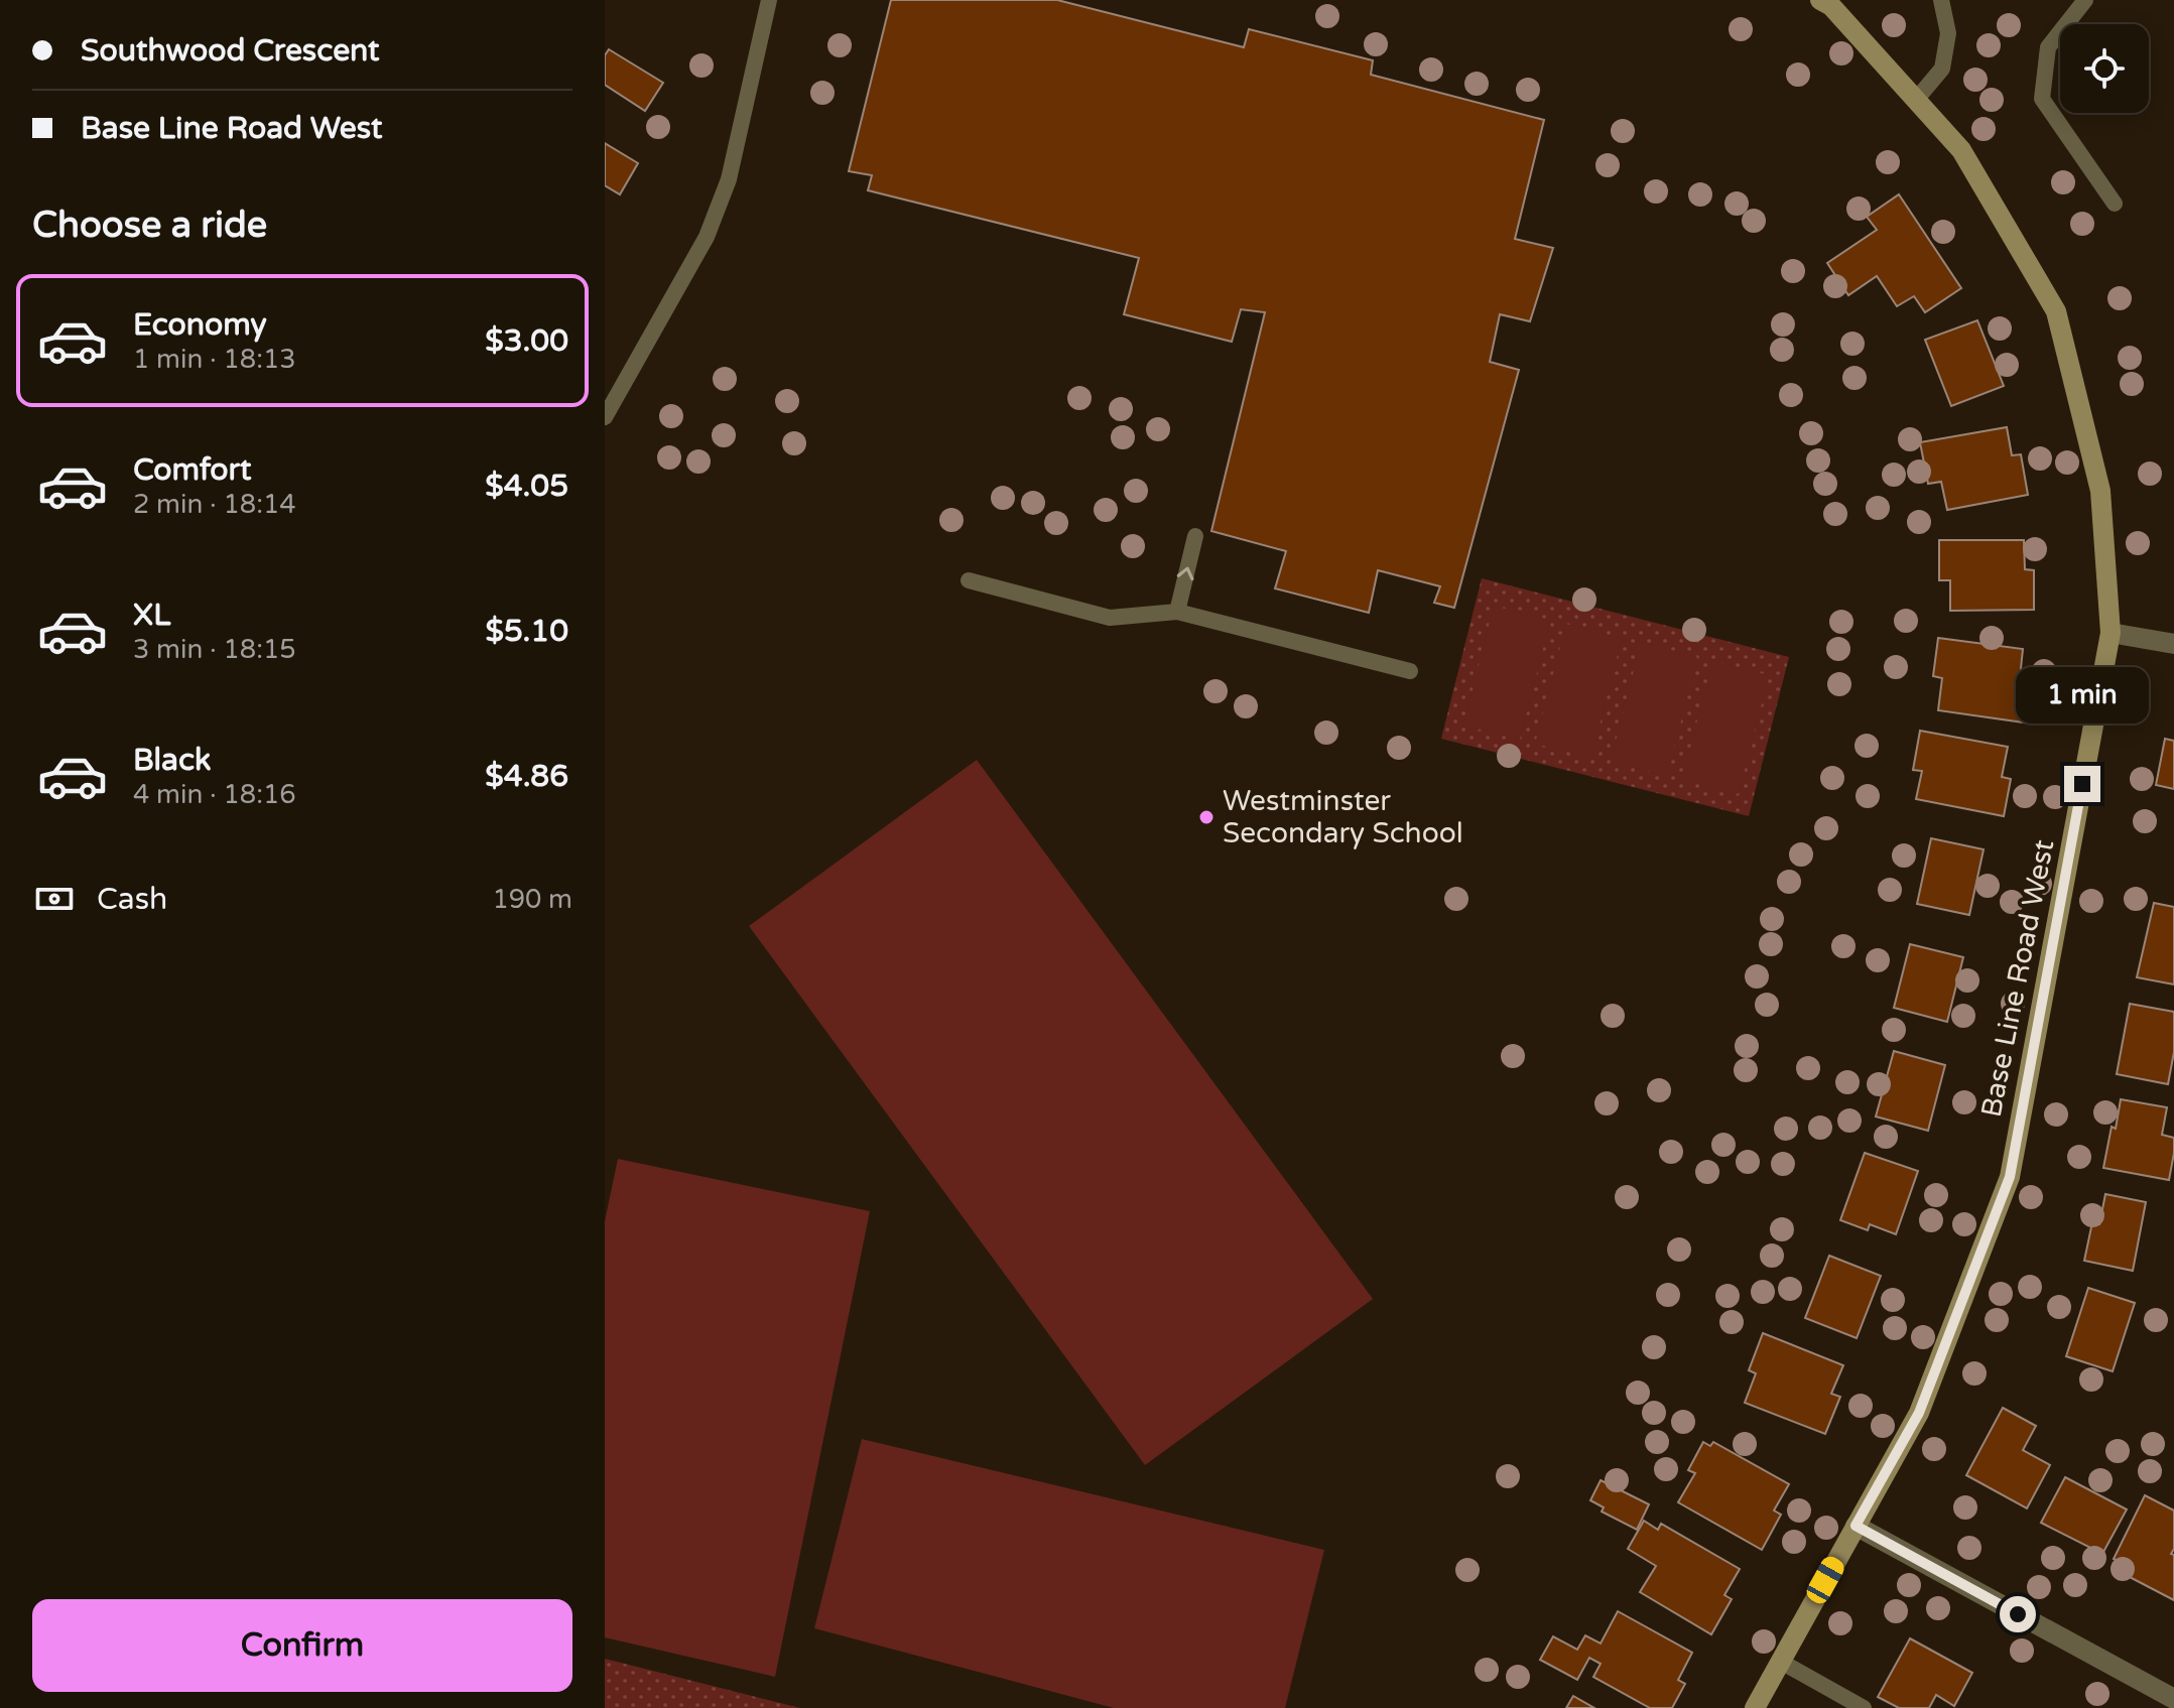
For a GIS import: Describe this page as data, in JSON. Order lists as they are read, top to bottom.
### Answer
{
  "streets": {
    "street": ["Base Line Road West"]
  },
  "places": ["Westminster Secondary School"],
  "page": {
    "banner": ["Southwood Crescent", "Base Line Road West"],
    "heading": "Choose a ride",
    "list": [
      {
        "name": "Economy",
        "note": "1 min · 18:13",
        "value": "$3.00"
      },
      {
        "name": "Comfort",
        "note": "2 min · 18:14",
        "value": "$4.05"
      },
      {
        "name": "XL",
        "note": "3 min · 18:15",
        "value": "$5.10"
      },
      {
        "name": "Black",
        "note": "4 min · 18:16",
        "value": "$4.86"
      }
    ],
    "bubble": "1 min",
    "pay": ["Cash", "190 m"],
    "buttons": "Confirm"
  }
}
